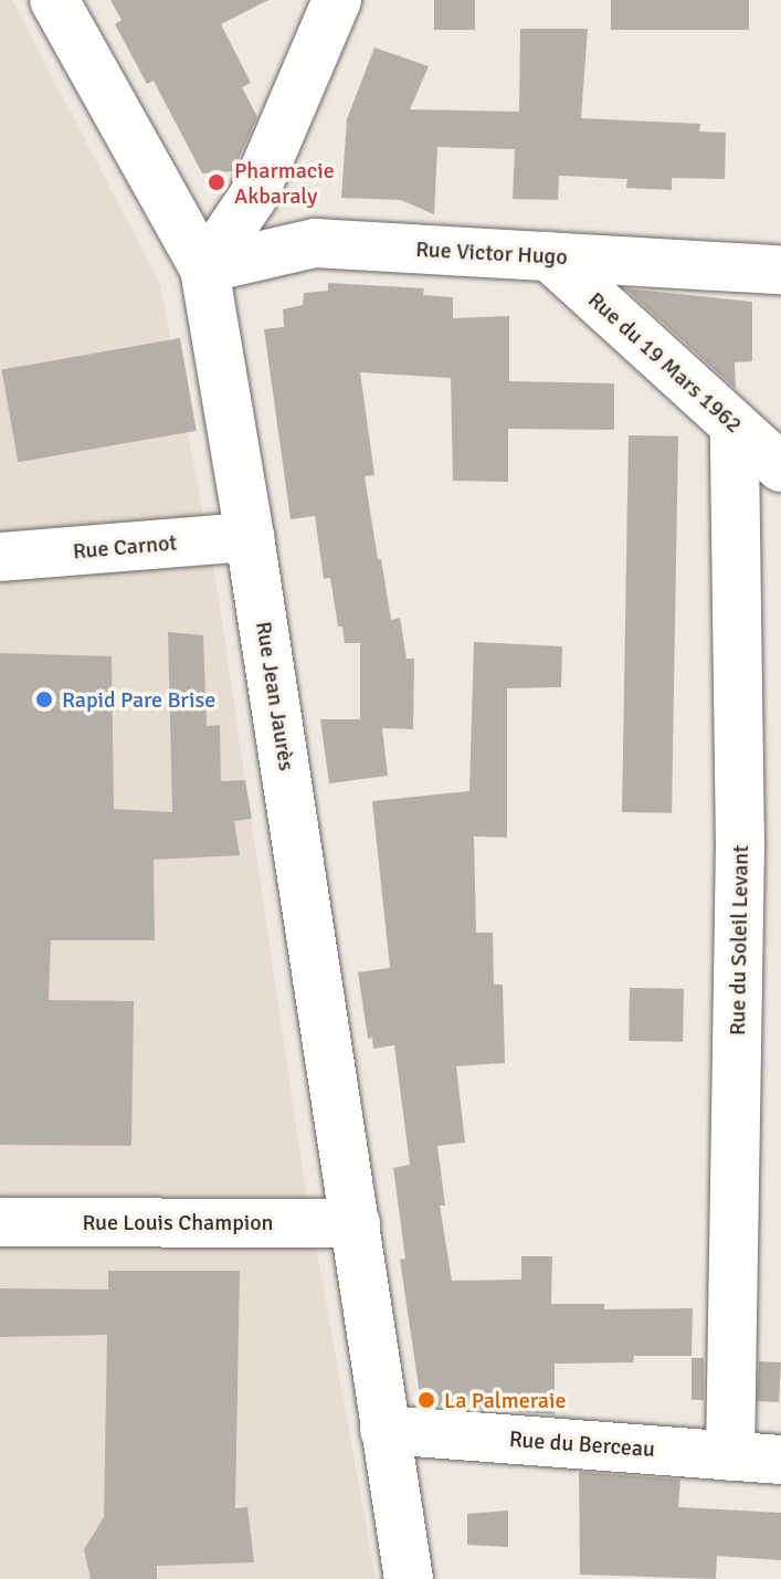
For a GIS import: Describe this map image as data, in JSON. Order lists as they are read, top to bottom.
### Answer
{
  "streets": {
    "street": [
      "Rue Victor Hugo",
      "Rue du 19 Mars 1962",
      "Rue Carnot",
      "Rue Jean Jaurès",
      "Rue du Soleil Levant",
      "Rue Louis Champion",
      "Rue du Berceau"
    ]
  },
  "crossings": [
    ["Rue Victor Hugo", "Rue du 19 Mars 1962"],
    ["Rue Victor Hugo", "Rue Jean Jaurès"],
    ["Rue du 19 Mars 1962", "Rue du Soleil Levant"],
    ["Rue Carnot", "Rue Jean Jaurès"],
    ["Rue Jean Jaurès", "Rue Louis Champion"],
    ["Rue Jean Jaurès", "Rue du Berceau"],
    ["Rue du Soleil Levant", "Rue du Berceau"]
  ],
  "places": ["Pharmacie Akbaraly", "Rapid Pare Brise", "La Palmeraie"]
}
